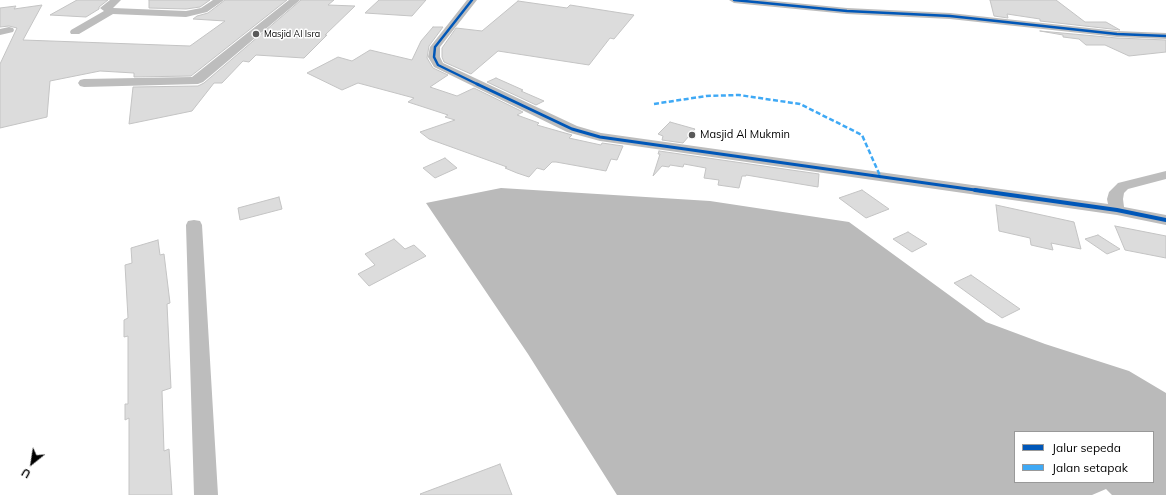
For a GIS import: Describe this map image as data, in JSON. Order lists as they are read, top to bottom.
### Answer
{
  "places": ["Masjid Al Isra", "Masjid Al Mukmin"],
  "legend": ["Jalur sepeda", "Jalan setapak"],
  "north": "bottom left"
}
